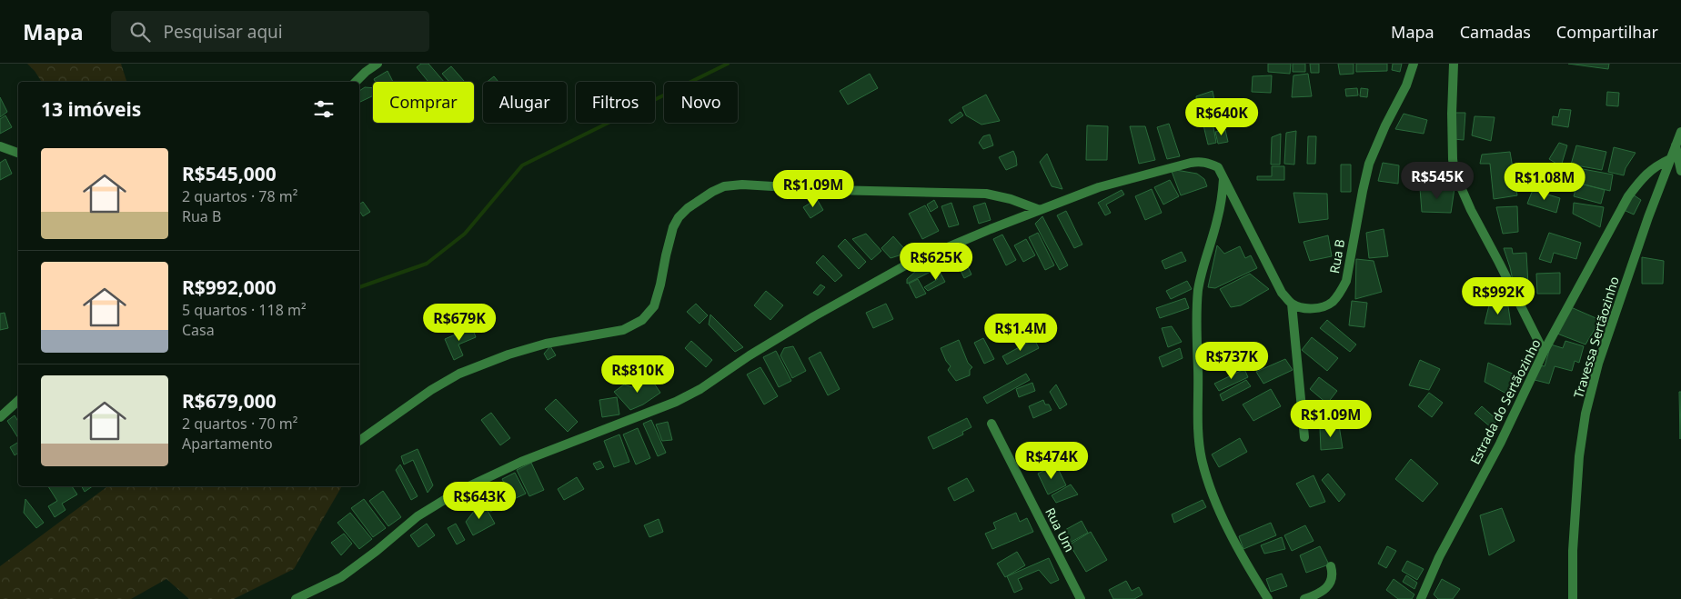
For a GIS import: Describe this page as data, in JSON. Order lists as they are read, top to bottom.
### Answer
{
  "streets": {
    "street": [
      "Rua B",
      "Travessa Sertãozinho",
      "Estrada do Sertãozinho",
      "Rua Um"
    ]
  },
  "crossings": [
    ["Travessa Sertãozinho", "Estrada do Sertãozinho"]
  ],
  "page": {
    "header": "Mapa",
    "search": "Pesquisar aqui",
    "nav": ["Mapa", "Camadas", "Compartilhar"],
    "chip": [
      "Comprar",
      "Alugar",
      "Filtros",
      "Novo"
    ],
    "heading": "13 imóveis",
    "price": [
      "R$640K",
      "R$545K",
      "R$1.08M",
      "R$1.09M",
      "R$625K",
      "R$992K",
      "R$679K",
      "R$1.4M",
      "R$737K",
      "R$810K",
      "R$1.09M",
      "R$474K",
      "R$643K"
    ],
    "list": [
      {
        "name": "R$545,000",
        "note": "2 quartos · 78 m² · Rua B"
      },
      {
        "name": "R$992,000",
        "note": "5 quartos · 118 m² · Casa"
      },
      {
        "name": "R$679,000",
        "note": "2 quartos · 70 m² · Apartamento"
      }
    ]
  }
}
